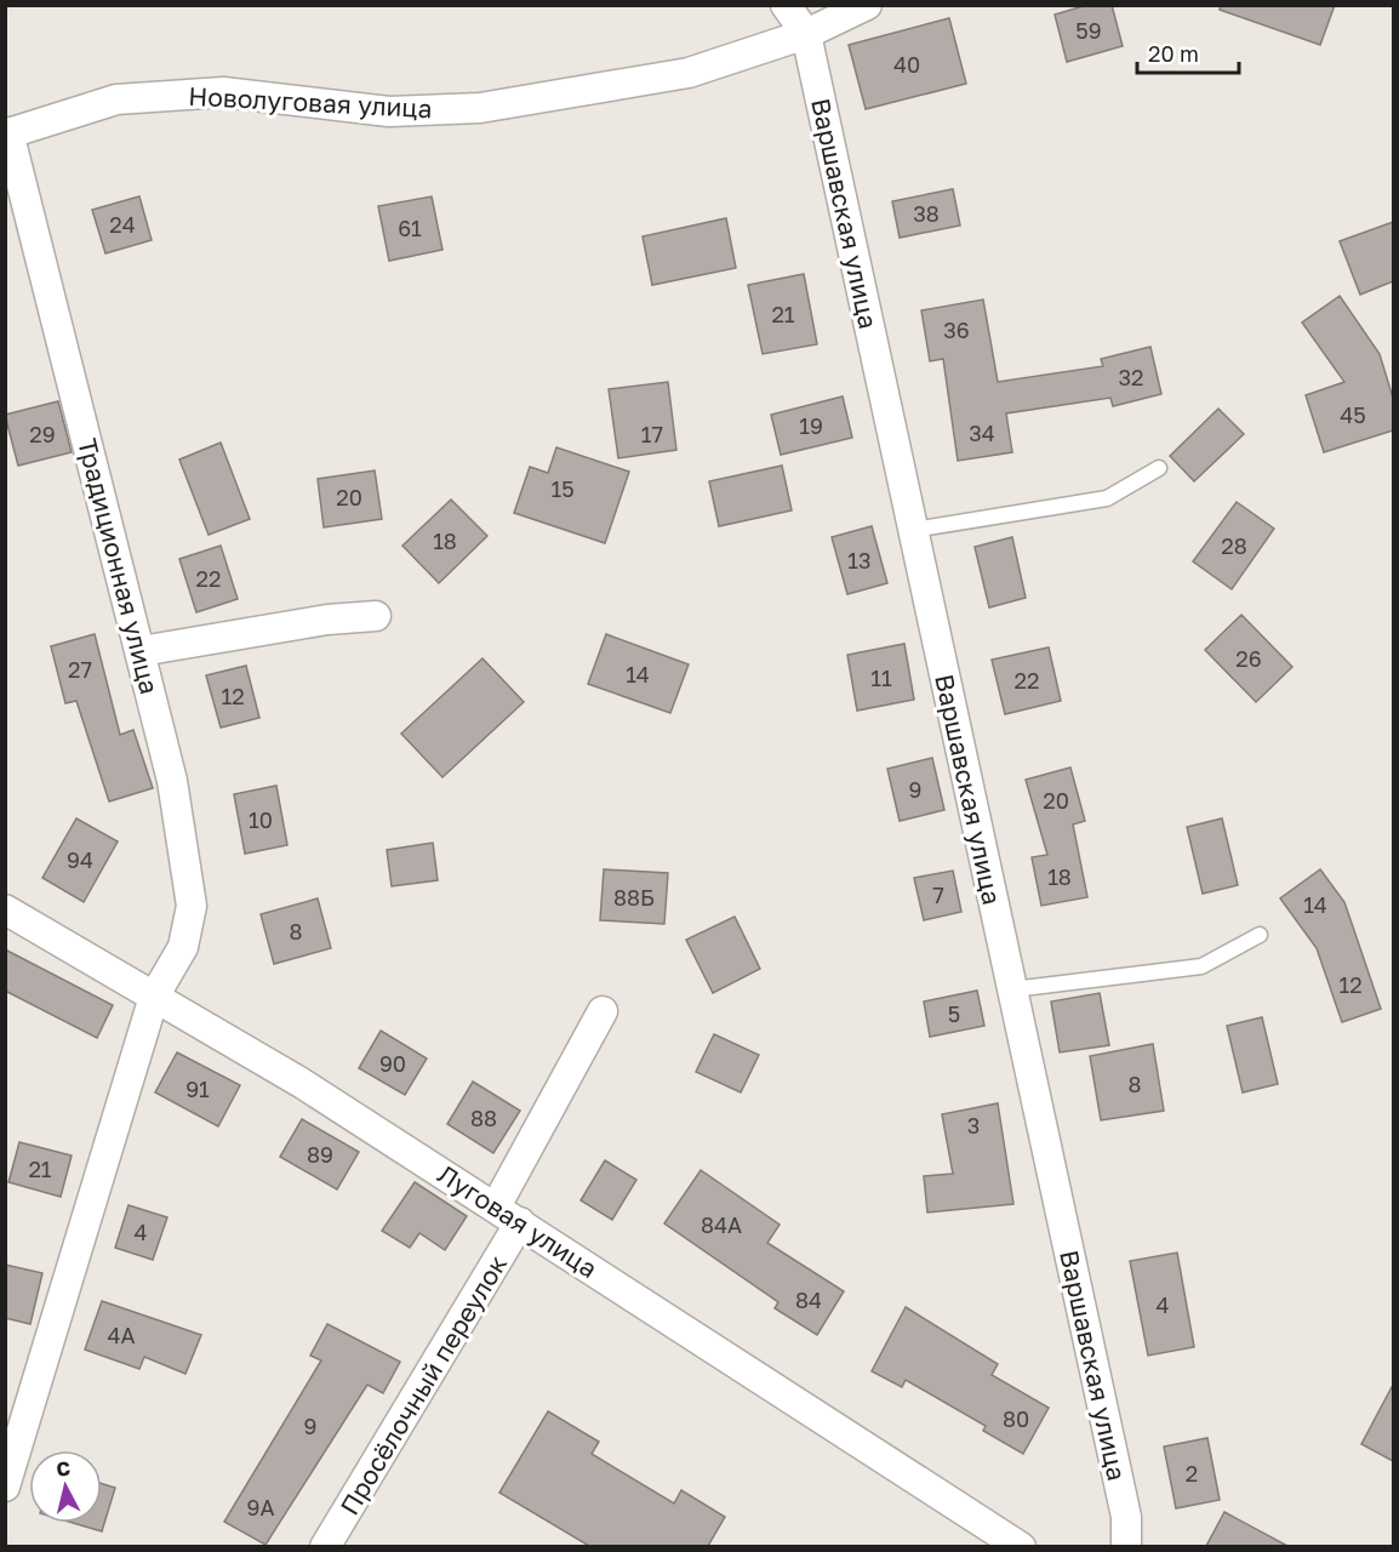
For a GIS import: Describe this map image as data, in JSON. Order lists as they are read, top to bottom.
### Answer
{
  "streets": {
    "street": [
      "Новолуговая улица",
      "Варшавская улица",
      "Традиционная улица",
      "Луговая улица",
      "Просёлочный переулок"
    ]
  },
  "crossings": [
    ["Новолуговая улица", "Варшавская улица"],
    ["Новолуговая улица", "Традиционная улица"],
    ["Традиционная улица", "Луговая улица"],
    ["Луговая улица", "Просёлочный переулок"]
  ],
  "house_numbers": [
    "59",
    "40",
    "38",
    "24",
    "61",
    "21",
    "36",
    "32",
    "45",
    "19",
    "34",
    "29",
    "17",
    "15",
    "20",
    "18",
    "28",
    "13",
    "22",
    "26",
    "27",
    "14",
    "11",
    "22",
    "12",
    "9",
    "20",
    "10",
    "94",
    "18",
    "7",
    "88Б",
    "14",
    "8",
    "12",
    "5",
    "90",
    "8",
    "91",
    "88",
    "3",
    "89",
    "21",
    "84А",
    "4",
    "84",
    "4",
    "4А",
    "80",
    "9",
    "2",
    "9А"
  ],
  "scale_bar": "20 m",
  "north": "top"
}
